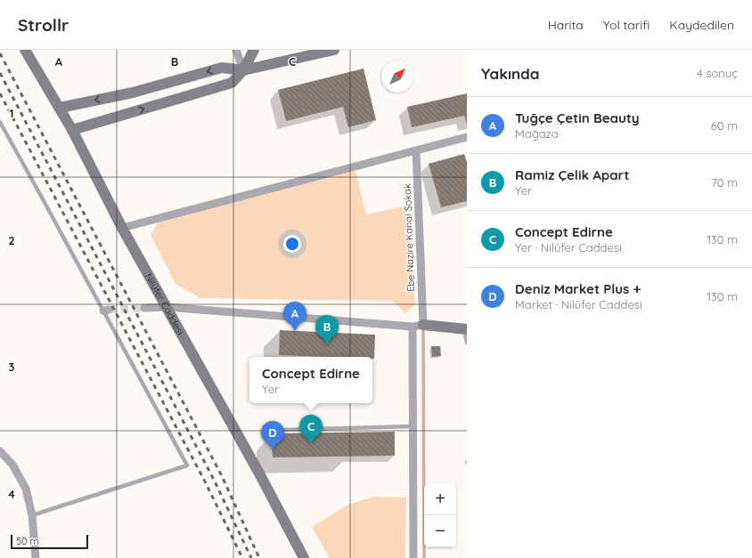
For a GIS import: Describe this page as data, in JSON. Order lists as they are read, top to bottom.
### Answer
{
  "streets": {
    "main road": ["Nilüfer Caddesi"],
    "street": ["Ebe Nazire Kanal Sokak"]
  },
  "scale_bar": "50 m",
  "north": "top right",
  "page": {
    "header": "Strollr",
    "nav": ["Harita", "Yol tarifi", "Kaydedilen"],
    "heading": ["Yakında", "4 sonuç"],
    "list": [
      {
        "mark": "A",
        "name": "Tuğçe Çetin Beauty",
        "note": "Mağaza",
        "value": "60 m"
      },
      {
        "mark": "B",
        "name": "Ramiz Çelik Apart",
        "note": "Yer",
        "value": "70 m"
      },
      {
        "mark": "C",
        "name": "Concept Edirne",
        "note": "Yer · Nilüfer Caddesi",
        "value": "130 m"
      },
      {
        "mark": "D",
        "name": "Deniz Market Plus +",
        "note": "Market · Nilüfer Caddesi",
        "value": "130 m"
      }
    ],
    "pins": [
      "A",
      "B",
      "C",
      "D"
    ],
    "popup": ["Concept Edirne", "Yer"],
    "map_buttons": ["+", "−"],
    "scale": "50 m"
  },
  "grid": {
    "columns": ["A", "B", "C"],
    "rows": [
      "1",
      "2",
      "3",
      "4"
    ]
  }
}
